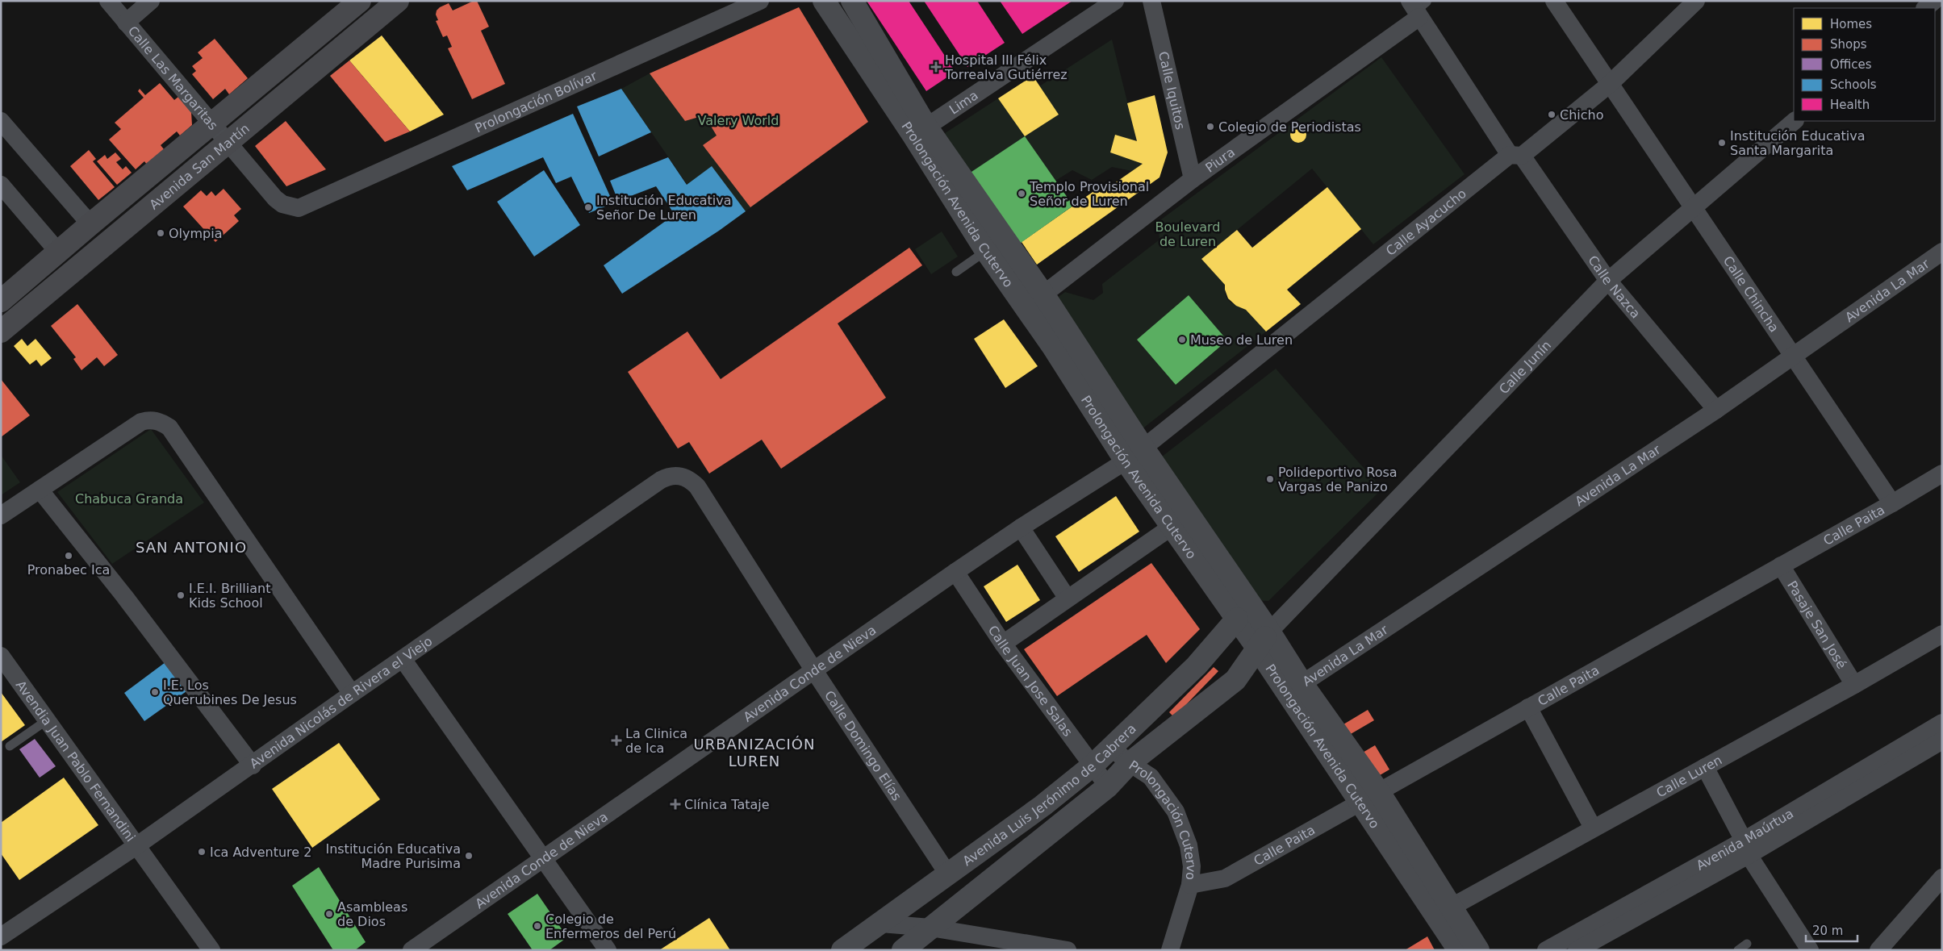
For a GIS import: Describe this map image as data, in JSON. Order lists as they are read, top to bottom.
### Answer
{
  "streets": {
    "main road": ["Avenida San Martín"],
    "street": [
      "Calle Las Margaritas",
      "Calle Iquitos",
      "Lima",
      "Prolongación Bolívar",
      "Piura",
      "Prolongación Avenida Cutervo",
      "Calle Ayacucho",
      "Calle Nazca",
      "Avenida La Mar",
      "Calle Chincha",
      "Calle Junín",
      "Calle Paita",
      "Pasaje San José",
      "Avenida Conde de Nieva",
      "Calle Juan Jose Salas",
      "Avenida Nicolás de Rivera el Viejo",
      "Calle Domingo Elías",
      "Avendia Juan Pablo Fernandini",
      "Calle Luren",
      "Avenida Luis Jerónimo de Cabrera",
      "Prolongación Cutervo",
      "Avenida Maúrtua"
    ]
  },
  "crossings": [
    ["Calle Las Margaritas", "Prolongación Bolívar"],
    ["Calle Las Margaritas", "Avenida San Martín"],
    ["Calle Iquitos", "Piura"],
    ["Lima", "Prolongación Avenida Cutervo"],
    ["Piura", "Prolongación Avenida Cutervo"],
    ["Piura", "Calle Nazca"],
    ["Prolongación Avenida Cutervo", "Calle Ayacucho"],
    ["Prolongación Avenida Cutervo", "Avenida La Mar"],
    ["Prolongación Avenida Cutervo", "Calle Junín"],
    ["Prolongación Avenida Cutervo", "Calle Paita"],
    ["Prolongación Avenida Cutervo", "Avenida Conde de Nieva"],
    ["Prolongación Avenida Cutervo", "Calle Luren"],
    ["Prolongación Avenida Cutervo", "Avenida Luis Jerónimo de Cabrera"],
    ["Calle Ayacucho", "Calle Nazca"],
    ["Calle Ayacucho", "Calle Chincha"],
    ["Calle Ayacucho", "Avenida Conde de Nieva"],
    ["Calle Nazca", "Avenida La Mar"],
    ["Calle Nazca", "Calle Junín"],
    ["Avenida La Mar", "Calle Chincha"],
    ["Calle Chincha", "Calle Junín"],
    ["Calle Chincha", "Calle Paita"],
    ["Calle Paita", "Pasaje San José"],
    ["Calle Paita", "Prolongación Cutervo"],
    ["Pasaje San José", "Calle Luren"],
    ["Avenida Conde de Nieva", "Calle Juan Jose Salas"],
    ["Avenida Conde de Nieva", "Calle Domingo Elías"],
    ["Calle Juan Jose Salas", "Avenida Luis Jerónimo de Cabrera"],
    ["Avenida Nicolás de Rivera el Viejo", "Calle Domingo Elías"],
    ["Avenida Nicolás de Rivera el Viejo", "Avendia Juan Pablo Fernandini"],
    ["Calle Domingo Elías", "Avenida Luis Jerónimo de Cabrera"],
    ["Avenida Luis Jerónimo de Cabrera", "Prolongación Cutervo"]
  ],
  "districts": ["SAN ANTONIO", "URBANIZACIÓN LUREN"],
  "parks": ["Valery World", "Boulevard de Luren", "Chabuca Granda"],
  "places": {
    "health": ["Hospital III Félix Torrealva Gutiérrez", "La Clinica de Ica", "Clínica Tataje"],
    "other": [
      "Chicho",
      "Colegio de Periodistas",
      "Institución Educativa Santa Margarita",
      "Templo Provisional Señor de Luren",
      "Institución Educativa Señor De Luren",
      "Olympia",
      "Museo de Luren",
      "Polideportivo Rosa Vargas de Panizo",
      "Pronabec Ica",
      "I.E.I. Brilliant Kids School",
      "I.E. Los Querubines De Jesus",
      "Ica Adventure 2",
      "Institución Educativa Madre Purisima",
      "Asambleas de Dios",
      "Colegio de Enfermeros del Perú"
    ]
  },
  "legend": [
    "Homes",
    "Shops",
    "Offices",
    "Schools",
    "Health"
  ],
  "scale_bar": "20 m"
}
